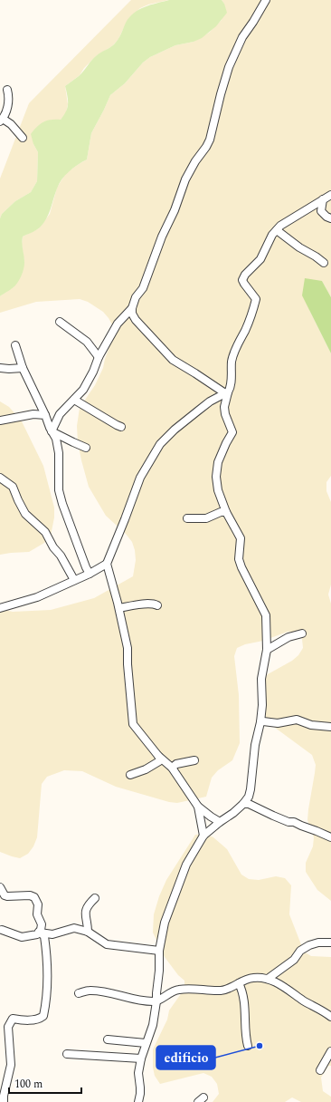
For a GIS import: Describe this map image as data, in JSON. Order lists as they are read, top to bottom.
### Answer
{
  "places": ["edificio"],
  "scale_bar": "100 m"
}
